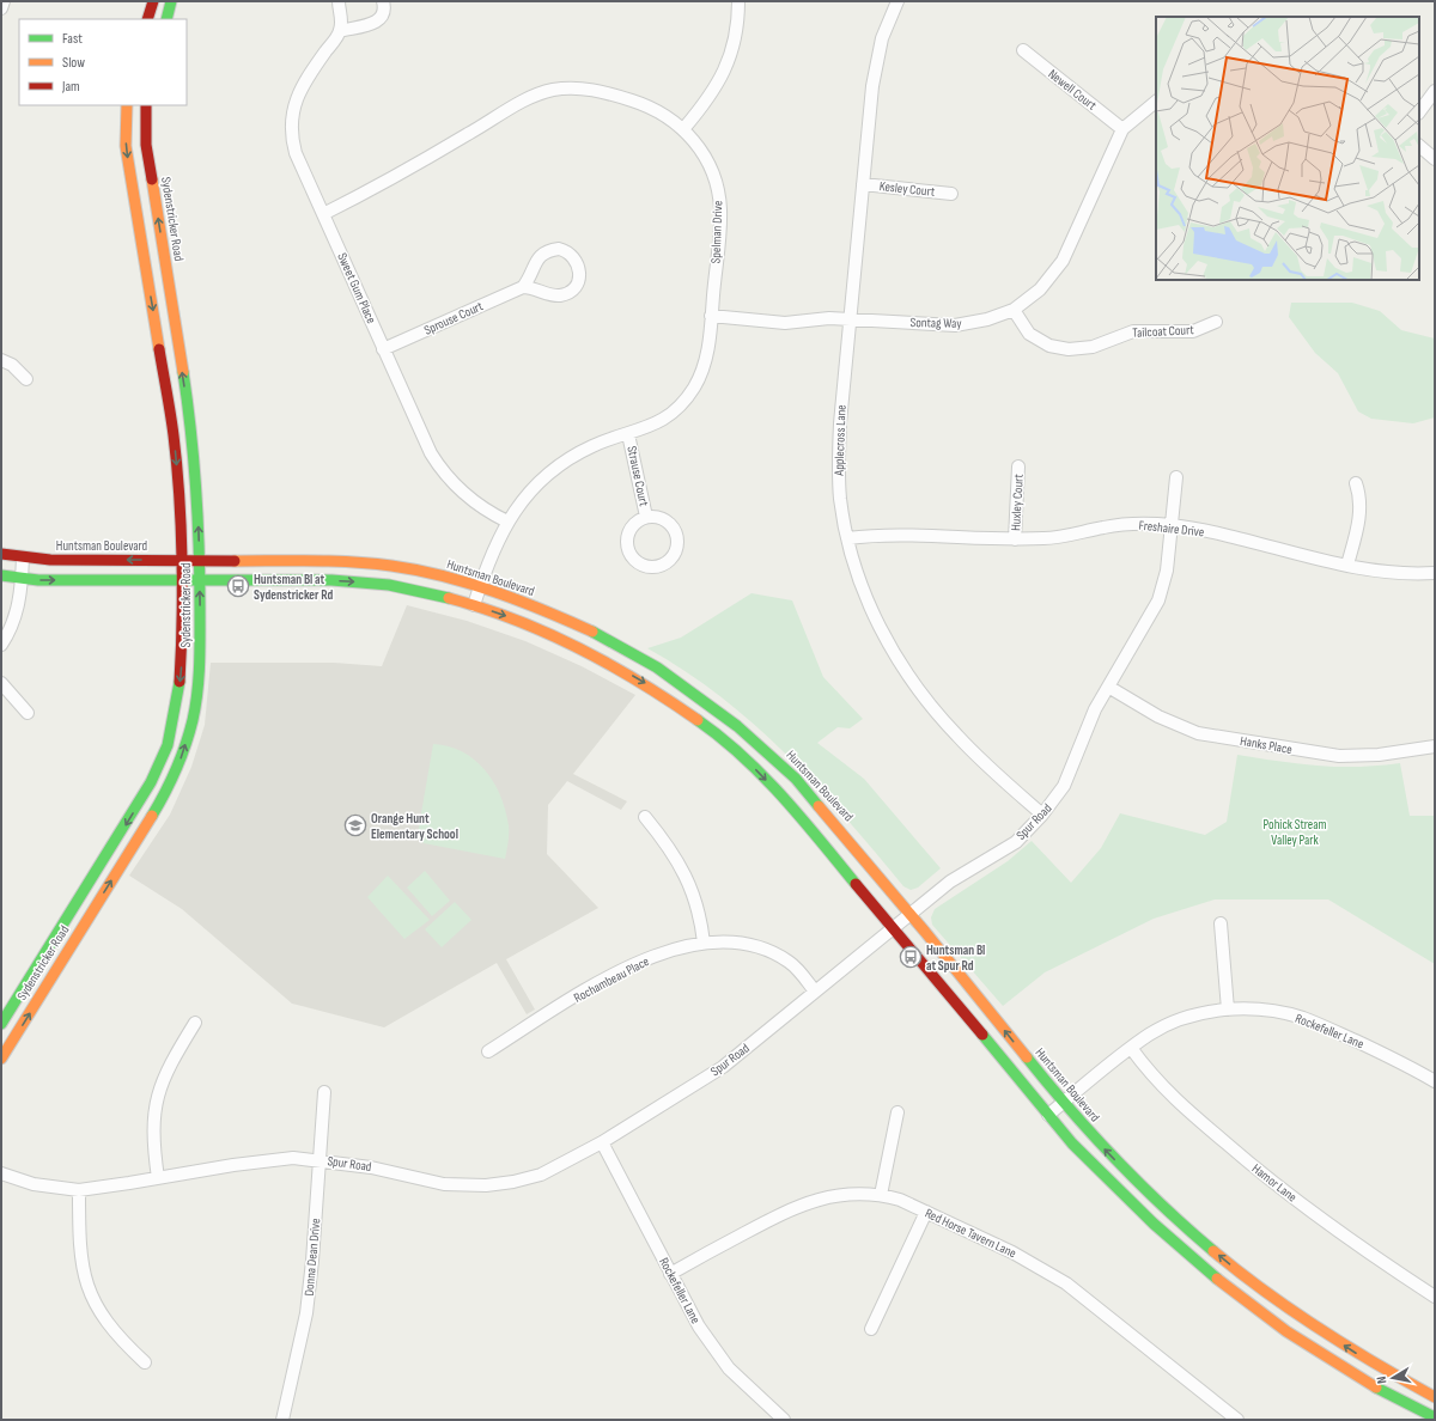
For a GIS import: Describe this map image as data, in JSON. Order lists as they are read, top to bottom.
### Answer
{
  "streets": {
    "street": [
      "Newell Court",
      "Kesley Court",
      "Sydenstricker Road",
      "Spelman Drive",
      "Sweet Gum Place",
      "Sprouse Court",
      "Sontag Way",
      "Tailcoat Court",
      "Applecross Lane",
      "Strause Court",
      "Huxley Court",
      "Freshaire Drive",
      "Huntsman Boulevard",
      "Hanks Place",
      "Spur Road",
      "Rochambeau Place",
      "Rockefeller Lane",
      "Hamor Lane",
      "Red Horse Tavern Lane",
      "Donna Dean Drive"
    ]
  },
  "crossings": [
    ["Newell Court", "Sontag Way"],
    ["Kesley Court", "Applecross Lane"],
    ["Sydenstricker Road", "Huntsman Boulevard"],
    ["Spelman Drive", "Sweet Gum Place"],
    ["Spelman Drive", "Sontag Way"],
    ["Spelman Drive", "Strause Court"],
    ["Spelman Drive", "Huntsman Boulevard"],
    ["Sweet Gum Place", "Sprouse Court"],
    ["Sontag Way", "Tailcoat Court"],
    ["Sontag Way", "Applecross Lane"],
    ["Applecross Lane", "Freshaire Drive"],
    ["Applecross Lane", "Spur Road"],
    ["Huxley Court", "Freshaire Drive"],
    ["Freshaire Drive", "Spur Road"],
    ["Huntsman Boulevard", "Spur Road"],
    ["Huntsman Boulevard", "Rockefeller Lane"],
    ["Hanks Place", "Spur Road"],
    ["Spur Road", "Rochambeau Place"],
    ["Spur Road", "Rockefeller Lane"],
    ["Spur Road", "Donna Dean Drive"],
    ["Rockefeller Lane", "Hamor Lane"],
    ["Rockefeller Lane", "Red Horse Tavern Lane"]
  ],
  "parks": ["Pohick Stream Valley Park"],
  "places": {
    "bus stop": ["Huntsman Bl at Sydenstricker Rd", "Huntsman Bl at Spur Rd"],
    "school or university": ["Orange Hunt Elementary School"]
  },
  "legend": ["Fast", "Slow", "Jam"],
  "north": "left"
}
